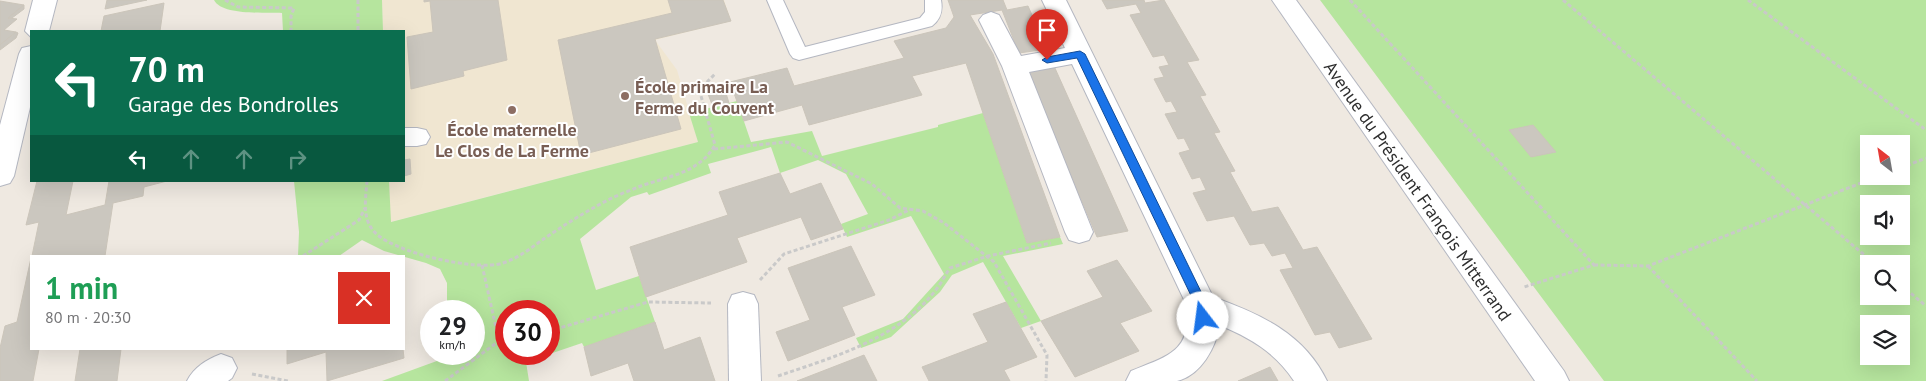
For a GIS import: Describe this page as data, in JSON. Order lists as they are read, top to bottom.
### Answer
{
  "streets": {
    "street": ["Avenue du Président François Mitterrand"]
  },
  "places": ["École primaire La Ferme du Couvent", "École maternelle Le Clos de La Ferme"],
  "north": "top left",
  "page": {
    "turn": ["70 m", "Garage des Bondrolles"],
    "heading": ["1 min", "80 m · 20:30"],
    "speed": "29 km/h",
    "limit": "30"
  }
}
